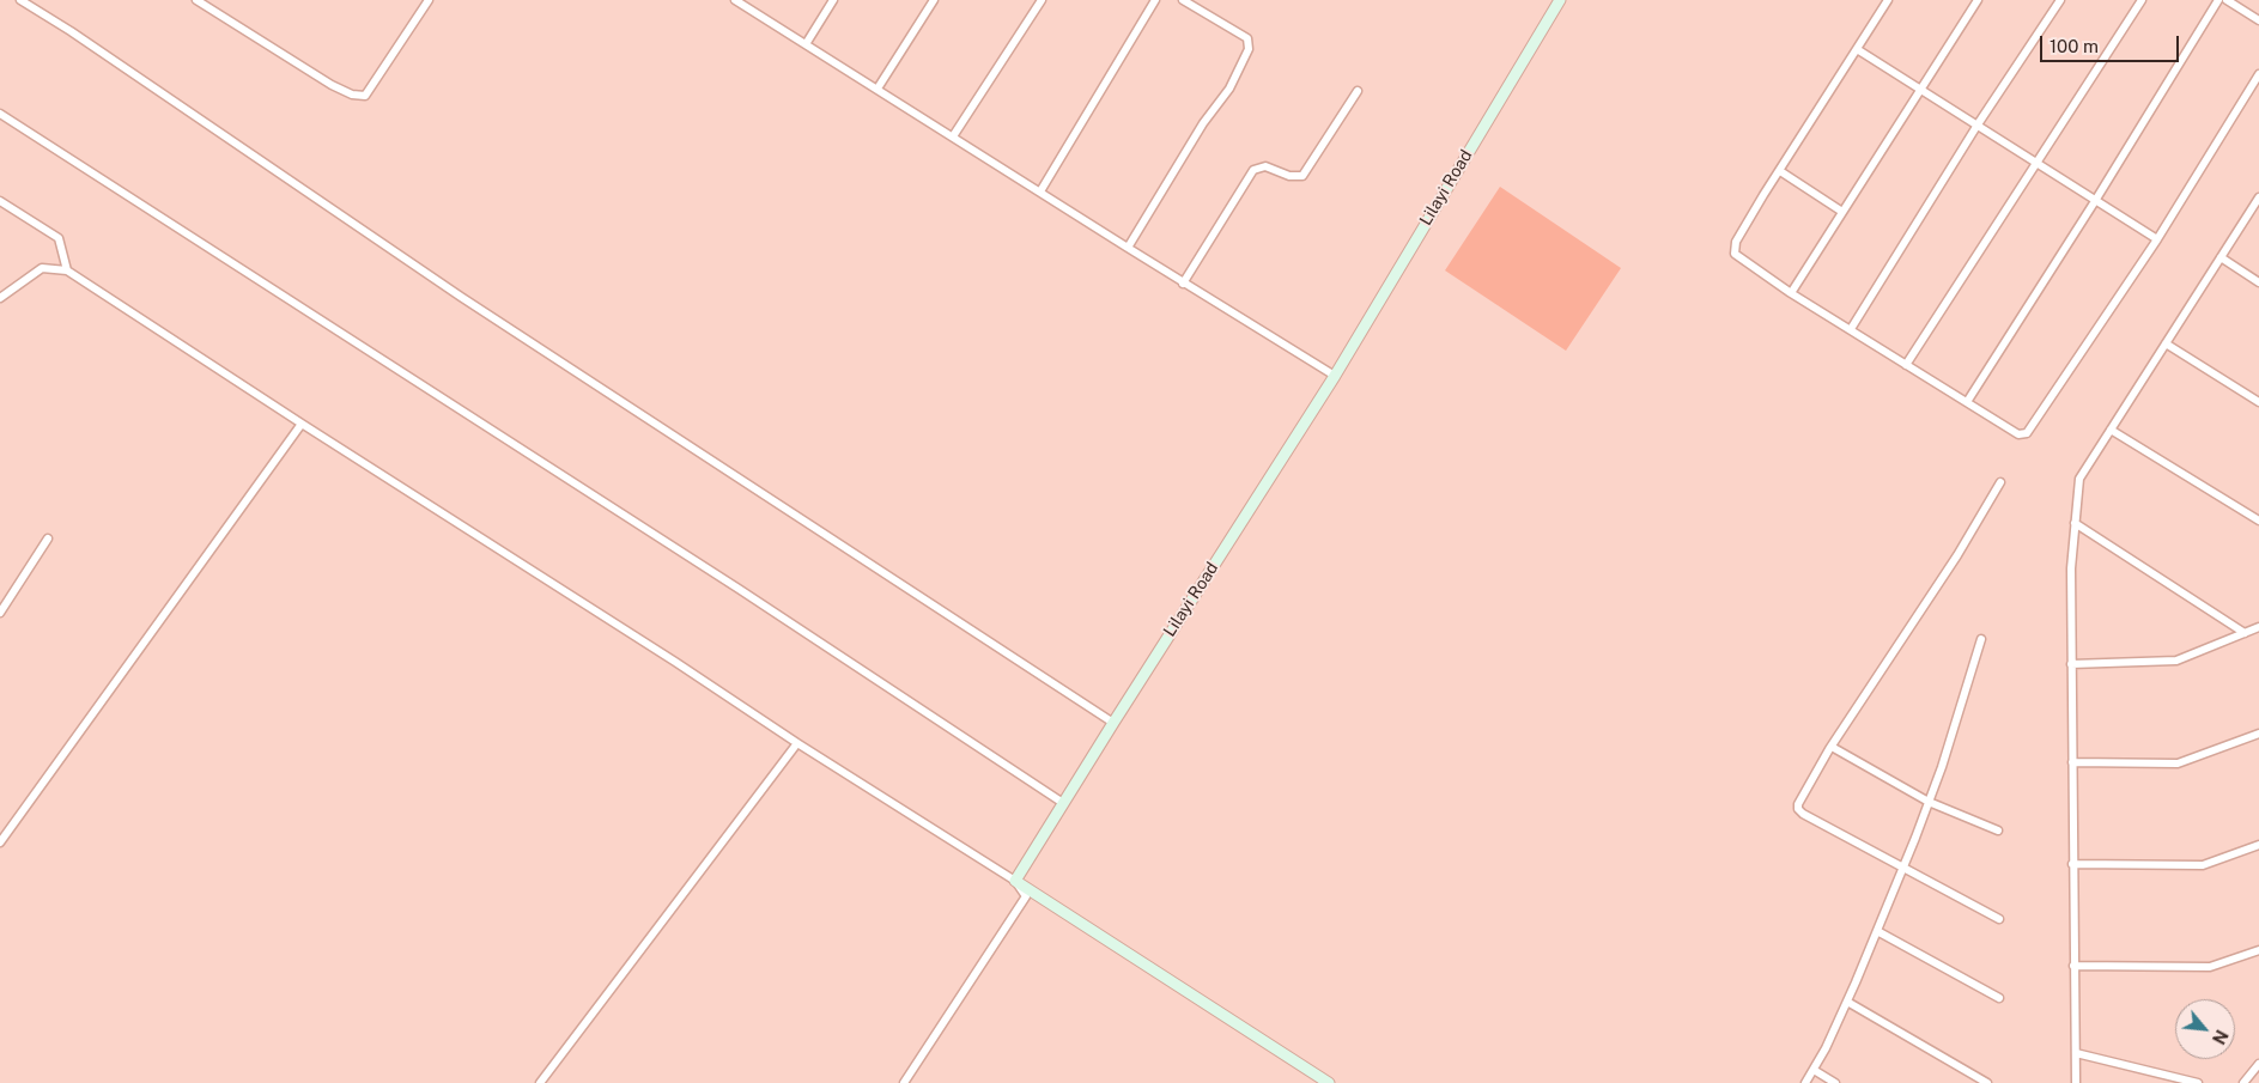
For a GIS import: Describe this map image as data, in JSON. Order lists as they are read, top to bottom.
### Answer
{
  "streets": {
    "street": ["Lilayi Road"]
  },
  "scale_bar": "100 m",
  "north": "bottom right"
}
